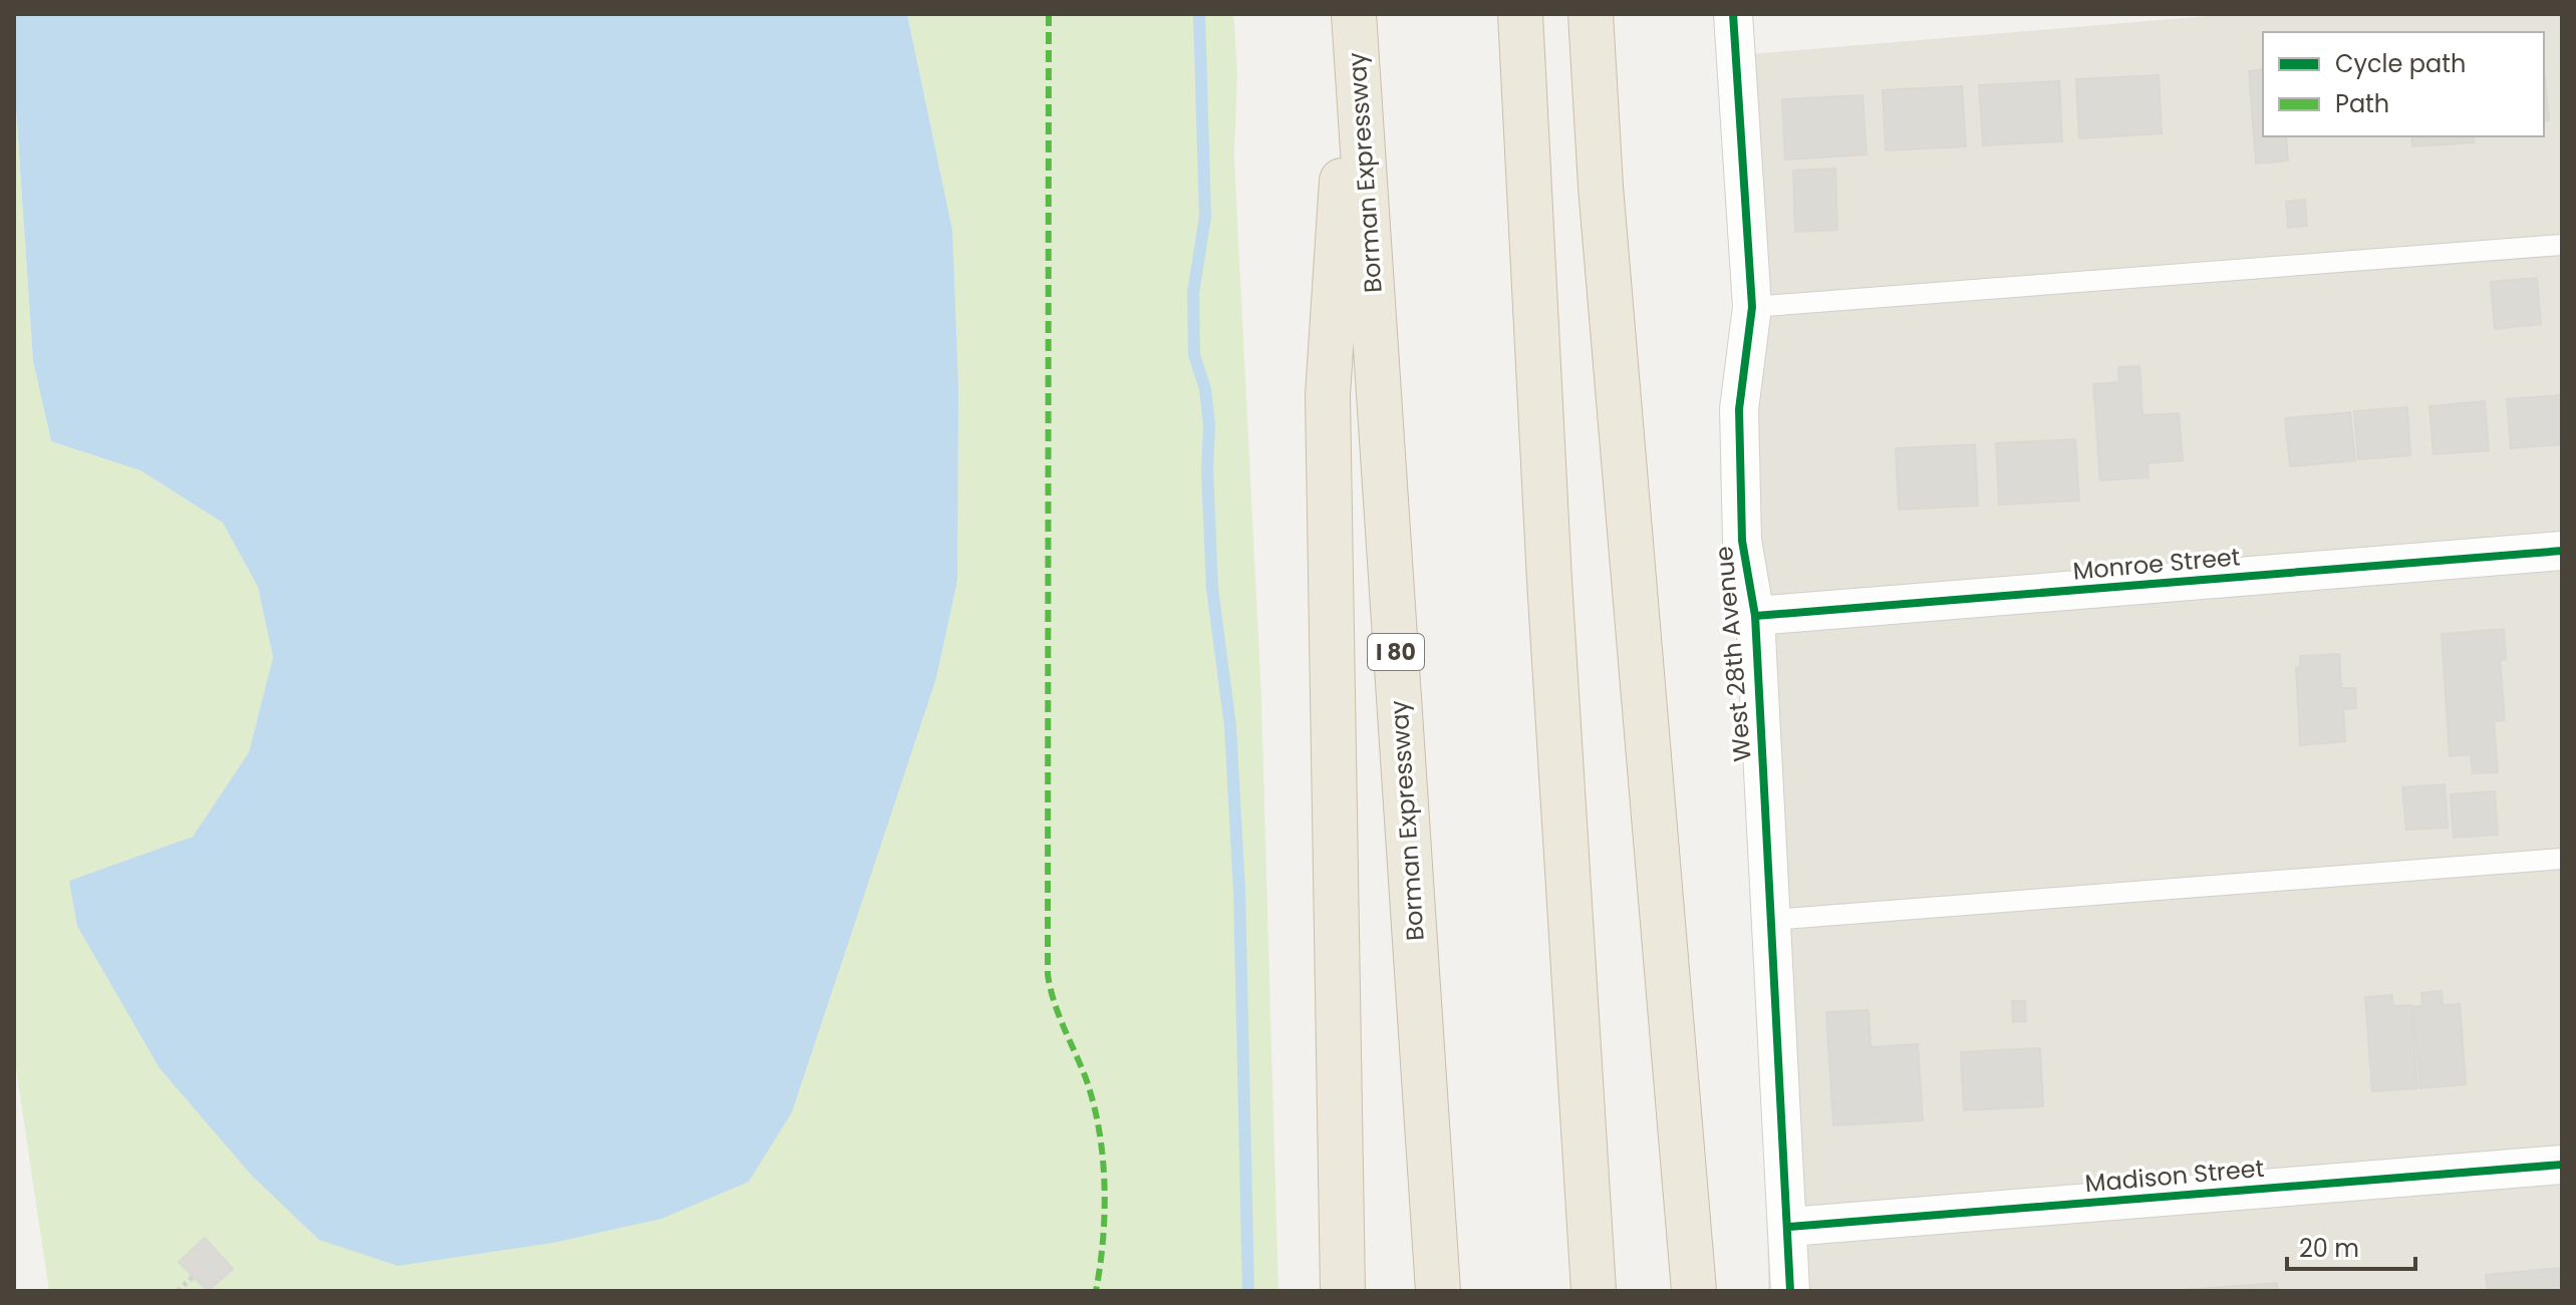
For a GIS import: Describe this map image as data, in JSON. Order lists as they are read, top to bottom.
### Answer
{
  "streets": {
    "highway": ["Borman Expressway", "I 80"],
    "street": ["Monroe Street", "West 28th Avenue", "Madison Street"]
  },
  "crossings": [
    ["Monroe Street", "West 28th Avenue"],
    ["West 28th Avenue", "Madison Street"]
  ],
  "legend": ["Cycle path", "Path"],
  "scale_bar": "20 m"
}
